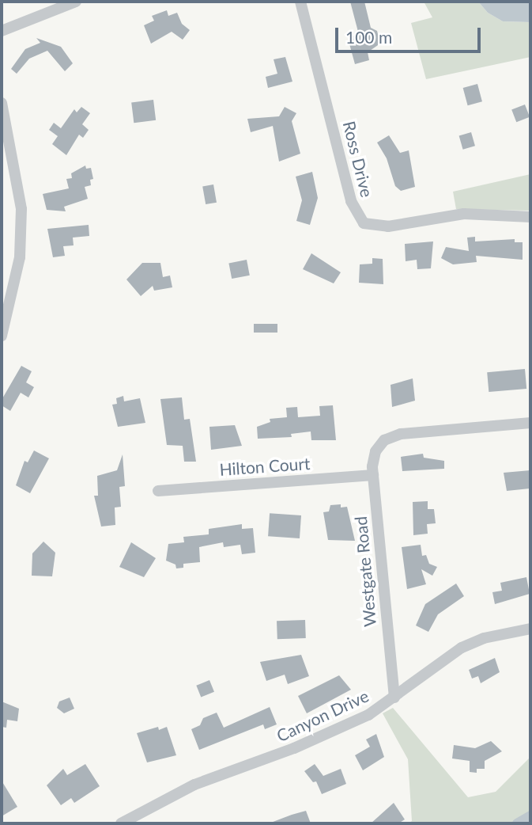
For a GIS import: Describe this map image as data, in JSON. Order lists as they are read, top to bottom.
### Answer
{
  "streets": {
    "street": [
      "Ross Drive",
      "Hilton Court",
      "Westgate Road",
      "Canyon Drive"
    ]
  },
  "crossings": [
    ["Hilton Court", "Westgate Road"],
    ["Westgate Road", "Canyon Drive"]
  ],
  "scale_bar": "100 m"
}
